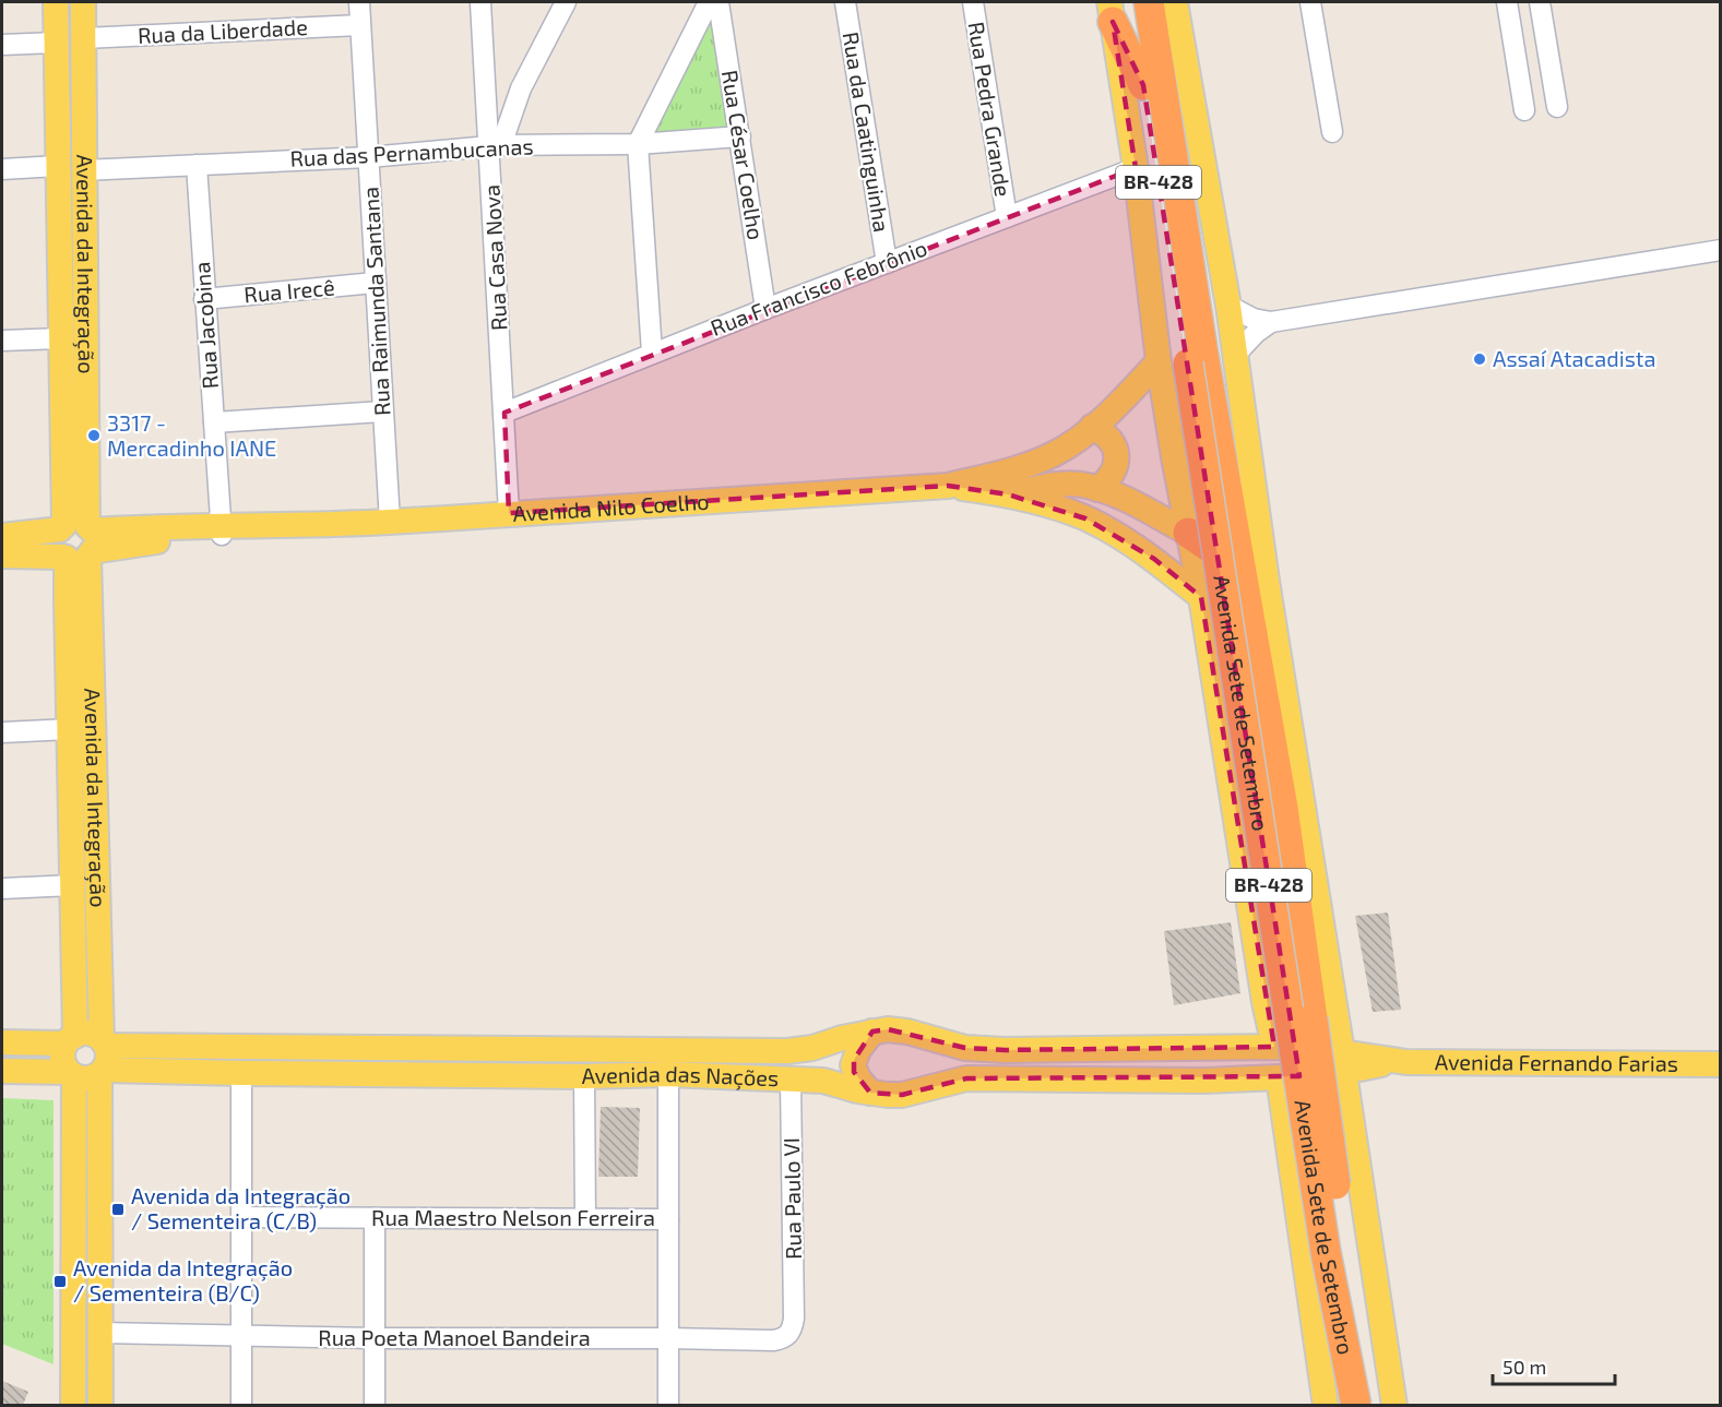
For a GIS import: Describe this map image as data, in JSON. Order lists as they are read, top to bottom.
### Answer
{
  "streets": {
    "highway": ["BR-428", "Avenida Sete de Setembro"],
    "main road": [
      "Avenida da Integração",
      "Avenida Nilo Coelho",
      "Avenida Fernando Farias",
      "Avenida das Nações"
    ],
    "street": [
      "Rua da Liberdade",
      "Rua Pedra Grande",
      "Rua da Caatinguinha",
      "Rua das Pernambucanas",
      "Rua César Coelho",
      "Rua Casa Nova",
      "Rua Francisco Febrônio",
      "Rua Irecê",
      "Rua Raimunda Santana",
      "Rua Jacobina",
      "Rua Paulo VI",
      "Rua Maestro Nelson Ferreira",
      "Rua Poeta Manoel Bandeira"
    ]
  },
  "crossings": [
    ["Rua da Liberdade", "Avenida da Integração"],
    ["Rua da Liberdade", "Rua Raimunda Santana"],
    ["Rua Pedra Grande", "Rua Francisco Febrônio"],
    ["Rua da Caatinguinha", "Rua Francisco Febrônio"],
    ["Rua das Pernambucanas", "Rua César Coelho"],
    ["Rua das Pernambucanas", "Rua Casa Nova"],
    ["Rua das Pernambucanas", "Avenida da Integração"],
    ["Rua das Pernambucanas", "Rua Raimunda Santana"],
    ["Rua das Pernambucanas", "Rua Jacobina"],
    ["Rua César Coelho", "Rua Francisco Febrônio"],
    ["Rua Casa Nova", "Rua Francisco Febrônio"],
    ["Rua Casa Nova", "Avenida Nilo Coelho"],
    ["Avenida da Integração", "Avenida Nilo Coelho"],
    ["Avenida da Integração", "Avenida das Nações"],
    ["Avenida da Integração", "Rua Poeta Manoel Bandeira"],
    ["Rua Francisco Febrônio", "Avenida Sete de Setembro"],
    ["Rua Irecê", "Rua Raimunda Santana"],
    ["Rua Irecê", "Rua Jacobina"],
    ["Rua Raimunda Santana", "Avenida Nilo Coelho"],
    ["Rua Jacobina", "Avenida Nilo Coelho"],
    ["Avenida Sete de Setembro", "Avenida Fernando Farias"],
    ["Avenida Sete de Setembro", "Avenida das Nações"],
    ["Avenida Fernando Farias", "Avenida das Nações"],
    ["Avenida das Nações", "Rua Paulo VI"],
    ["Rua Paulo VI", "Rua Poeta Manoel Bandeira"]
  ],
  "places": {
    "other": ["Assaí Atacadista", "3317 - Mercadinho IANE"],
    "transit": ["Avenida da Integração / Sementeira (C/B)", "Avenida da Integração / Sementeira (B/C)"]
  },
  "scale_bar": "50 m"
}
